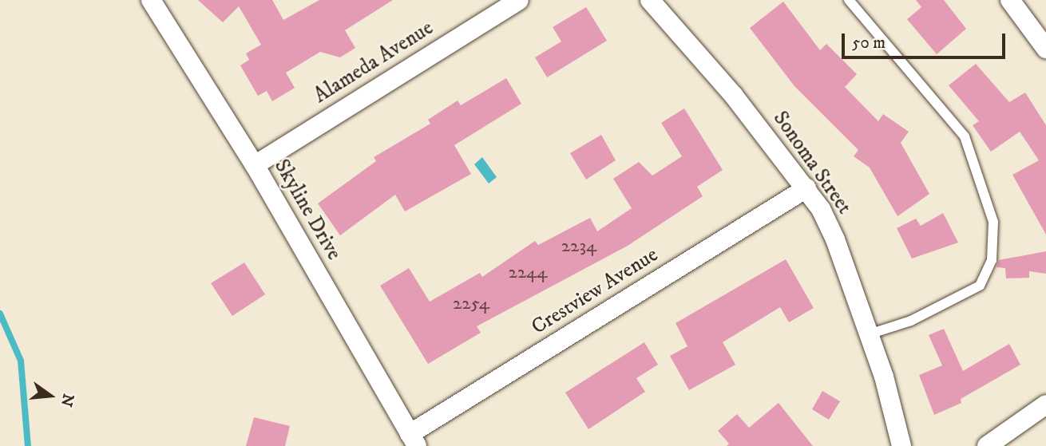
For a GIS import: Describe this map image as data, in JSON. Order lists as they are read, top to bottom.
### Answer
{
  "streets": {
    "street": [
      "Alameda Avenue",
      "Sonoma Street",
      "Skyline Drive",
      "Crestview Avenue"
    ]
  },
  "crossings": [
    ["Alameda Avenue", "Skyline Drive"],
    ["Sonoma Street", "Crestview Avenue"],
    ["Skyline Drive", "Crestview Avenue"]
  ],
  "house_numbers": ["2234", "2244", "2254"],
  "scale_bar": "50 m",
  "north": "right"
}
